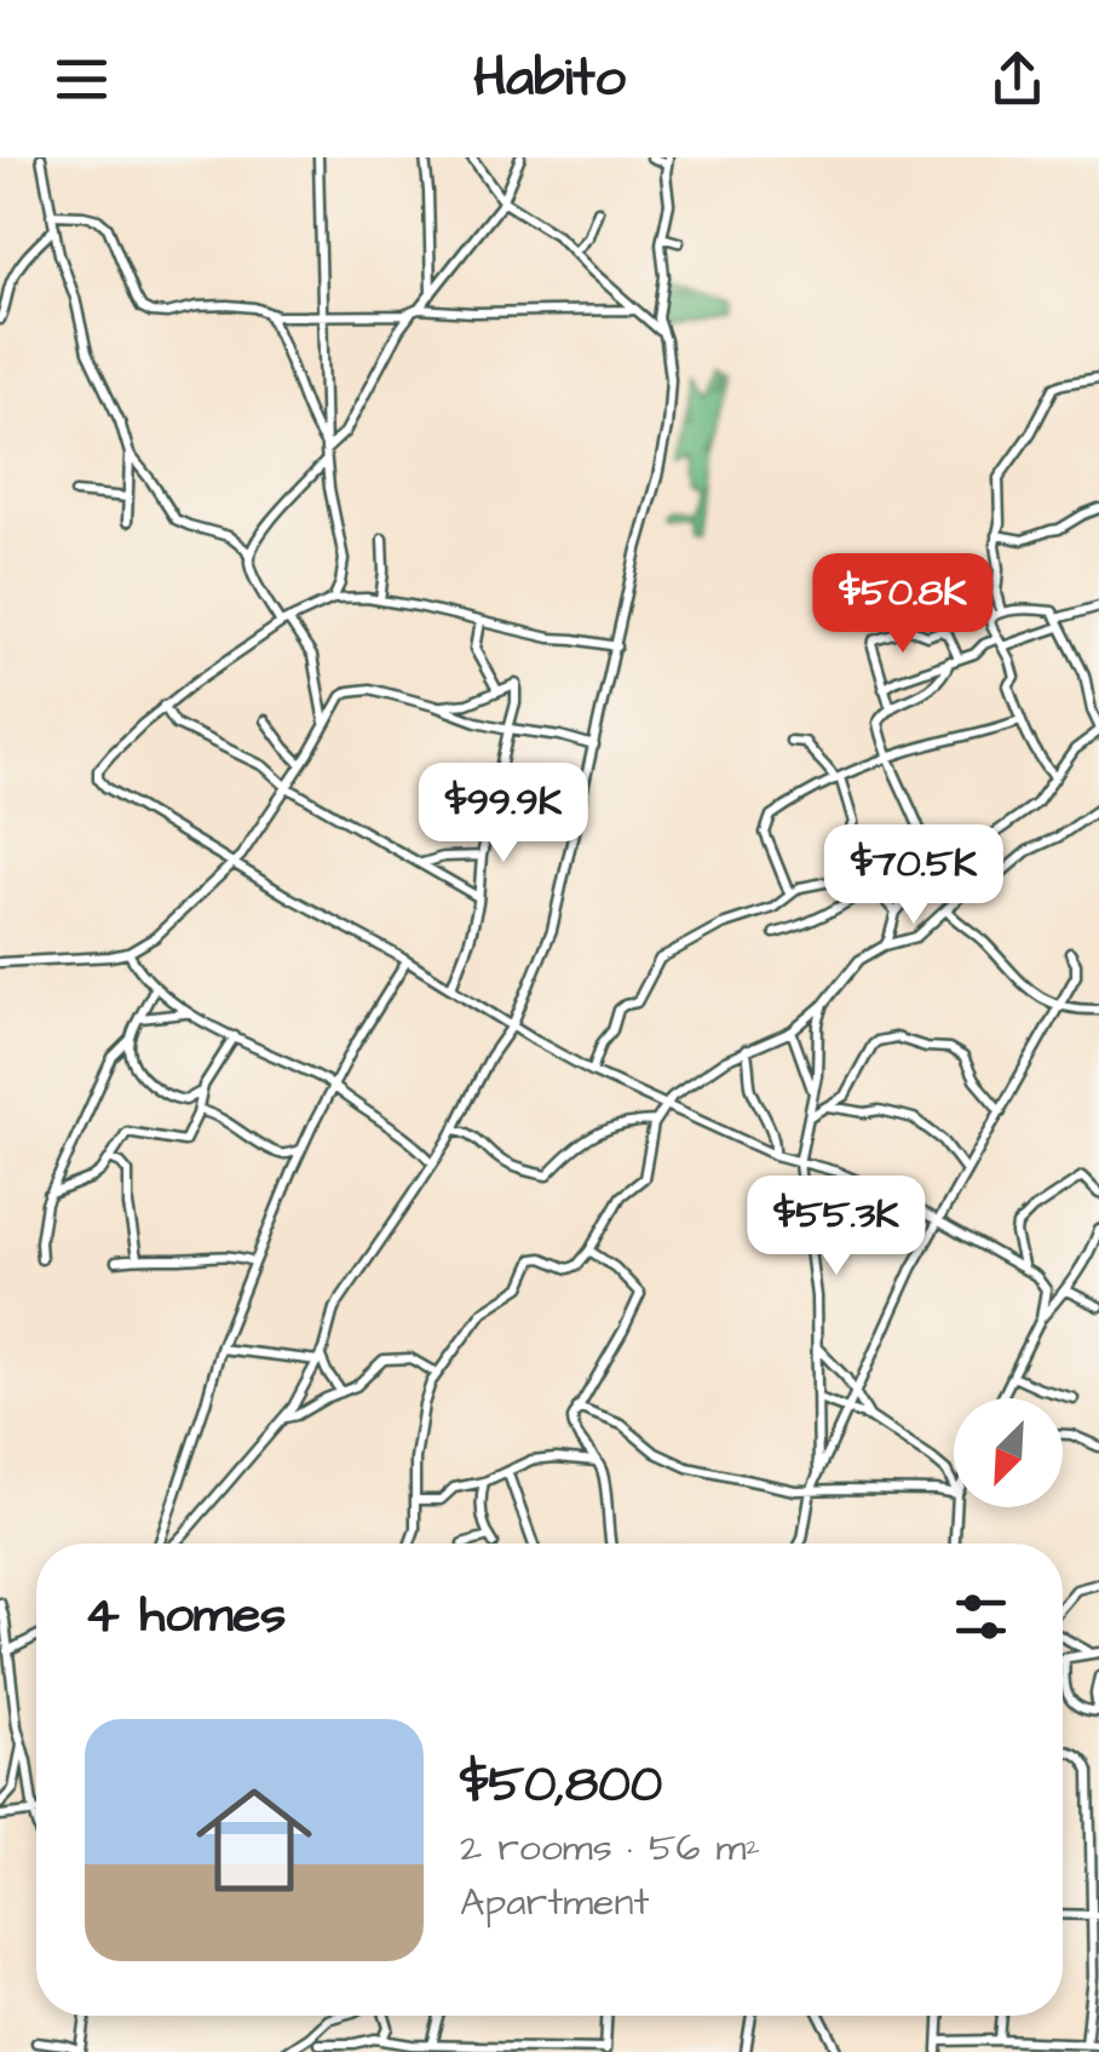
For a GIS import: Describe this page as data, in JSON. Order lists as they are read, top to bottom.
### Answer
{
  "north": "bottom left",
  "page": {
    "header": "Habito",
    "price": [
      "$50.8K",
      "$99.9K",
      "$70.5K",
      "$55.3K"
    ],
    "heading": "4 homes",
    "list": [
      {
        "name": "$50,800",
        "note": "2 rooms · 56 m² · Apartment"
      }
    ]
  }
}
